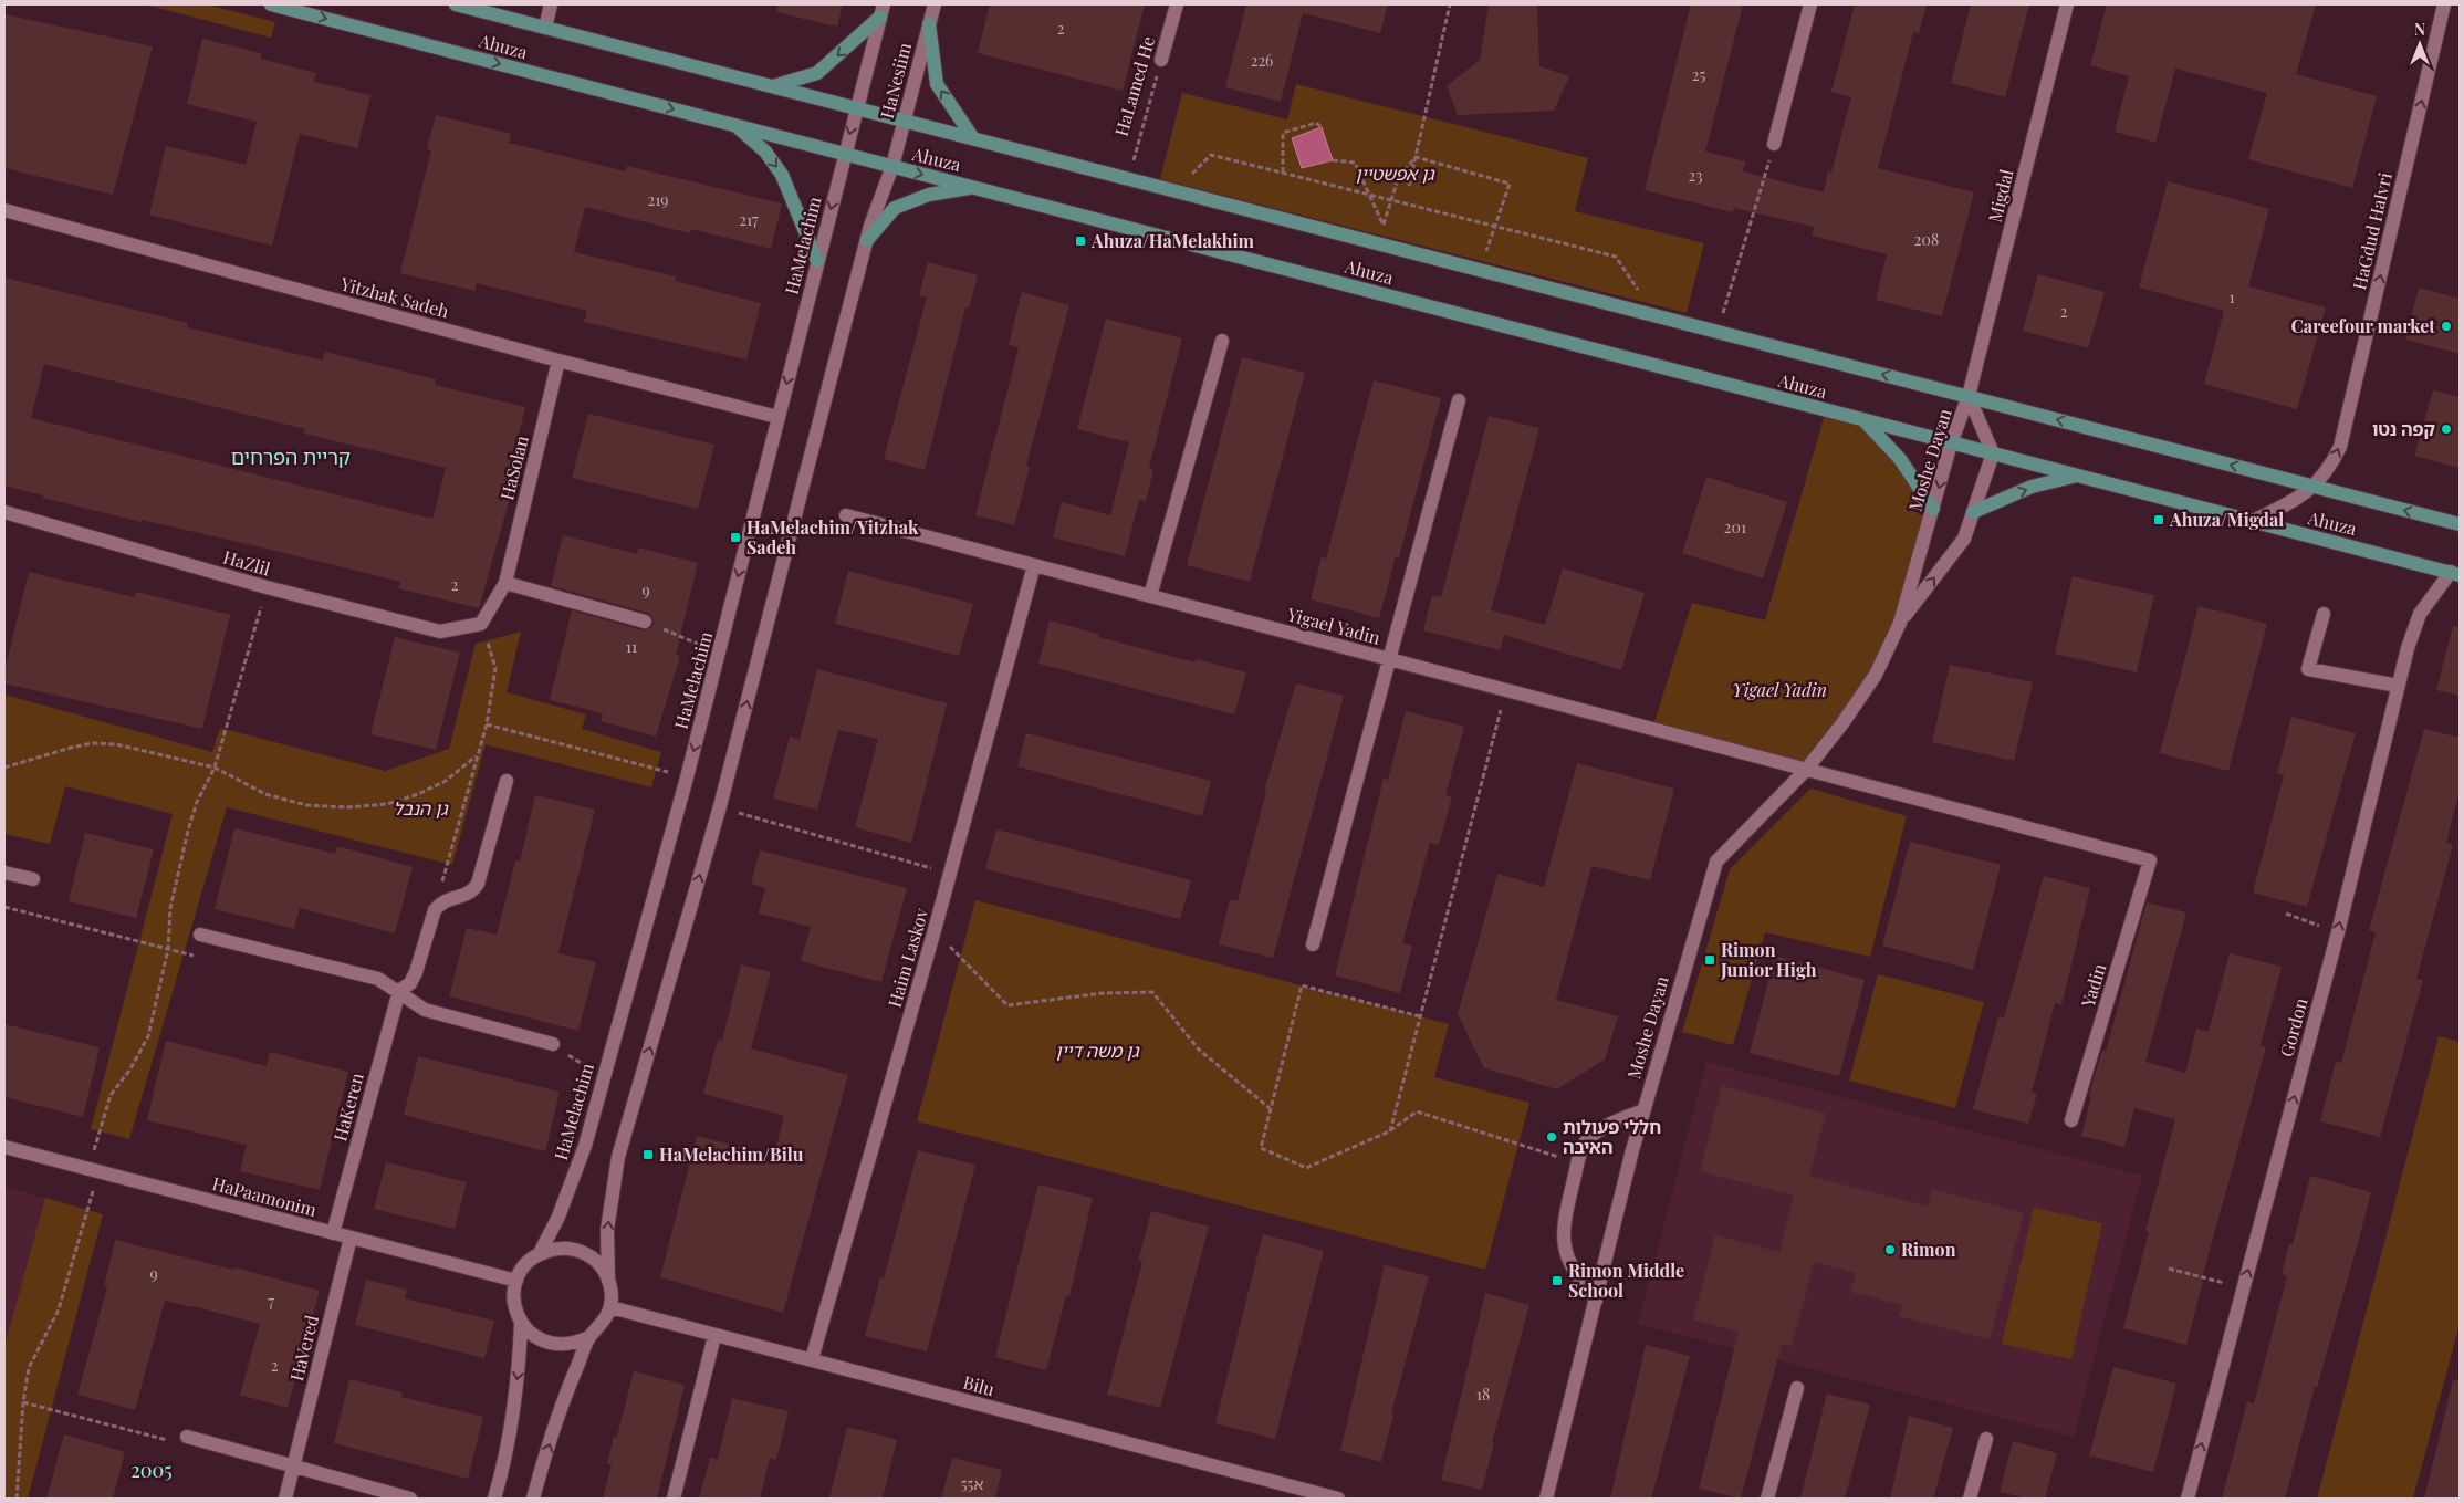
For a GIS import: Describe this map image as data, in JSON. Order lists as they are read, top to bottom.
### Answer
{
  "streets": {
    "main road": ["Ahuza"],
    "street": [
      "HaNesiim",
      "HaLamed He",
      "Migdal",
      "HaGdud HaIvri",
      "HaMelachim",
      "Yitzhak Sadeh",
      "Moshe Dayan",
      "HaSolan",
      "HaZlil",
      "Yigael Yadin",
      "Haim Laskov",
      "Yadin",
      "Gordon",
      "HaKeren",
      "HaPaamonim",
      "HaVered",
      "Bilu"
    ]
  },
  "crossings": [
    ["Ahuza", "HaNesiim"],
    ["Ahuza", "HaLamed He"],
    ["Ahuza", "Migdal"],
    ["Ahuza", "HaGdud HaIvri"],
    ["Ahuza", "HaMelachim"],
    ["Ahuza", "Moshe Dayan"],
    ["Ahuza", "Gordon"],
    ["HaNesiim", "HaMelachim"],
    ["Migdal", "Moshe Dayan"],
    ["HaMelachim", "Yitzhak Sadeh"],
    ["HaMelachim", "HaPaamonim"],
    ["HaMelachim", "Bilu"],
    ["Yitzhak Sadeh", "HaSolan"],
    ["Moshe Dayan", "Yigael Yadin"],
    ["HaSolan", "HaZlil"],
    ["Yigael Yadin", "Haim Laskov"],
    ["Yigael Yadin", "Yadin"],
    ["Haim Laskov", "Bilu"],
    ["HaKeren", "HaPaamonim"],
    ["HaPaamonim", "HaVered"],
    ["HaPaamonim", "Bilu"]
  ],
  "one_way": ["HaGdud HaIvri", "Gordon"],
  "districts": ["קריית הפרחים", "2005"],
  "parks": [
    "גן אפשטיין",
    "Yigael Yadin",
    "גן הנבל",
    "גן משה דיין"
  ],
  "places": {
    "transit": [
      "Ahuza/HaMelakhim",
      "Ahuza/Migdal",
      "HaMelachim/Yitzhak Sadeh",
      "Rimon Junior High",
      "HaMelachim/Bilu",
      "Rimon Middle School"
    ],
    "other": [
      "Careefour market",
      "קפה נטו",
      "חללי פעולות האיבה",
      "Rimon"
    ]
  },
  "house_numbers": [
    "2",
    "226",
    "25",
    "23",
    "219",
    "217",
    "208",
    "1",
    "2",
    "201",
    "2",
    "9",
    "11",
    "9",
    "7",
    "2",
    "18",
    "55א"
  ],
  "north": "top"
}
